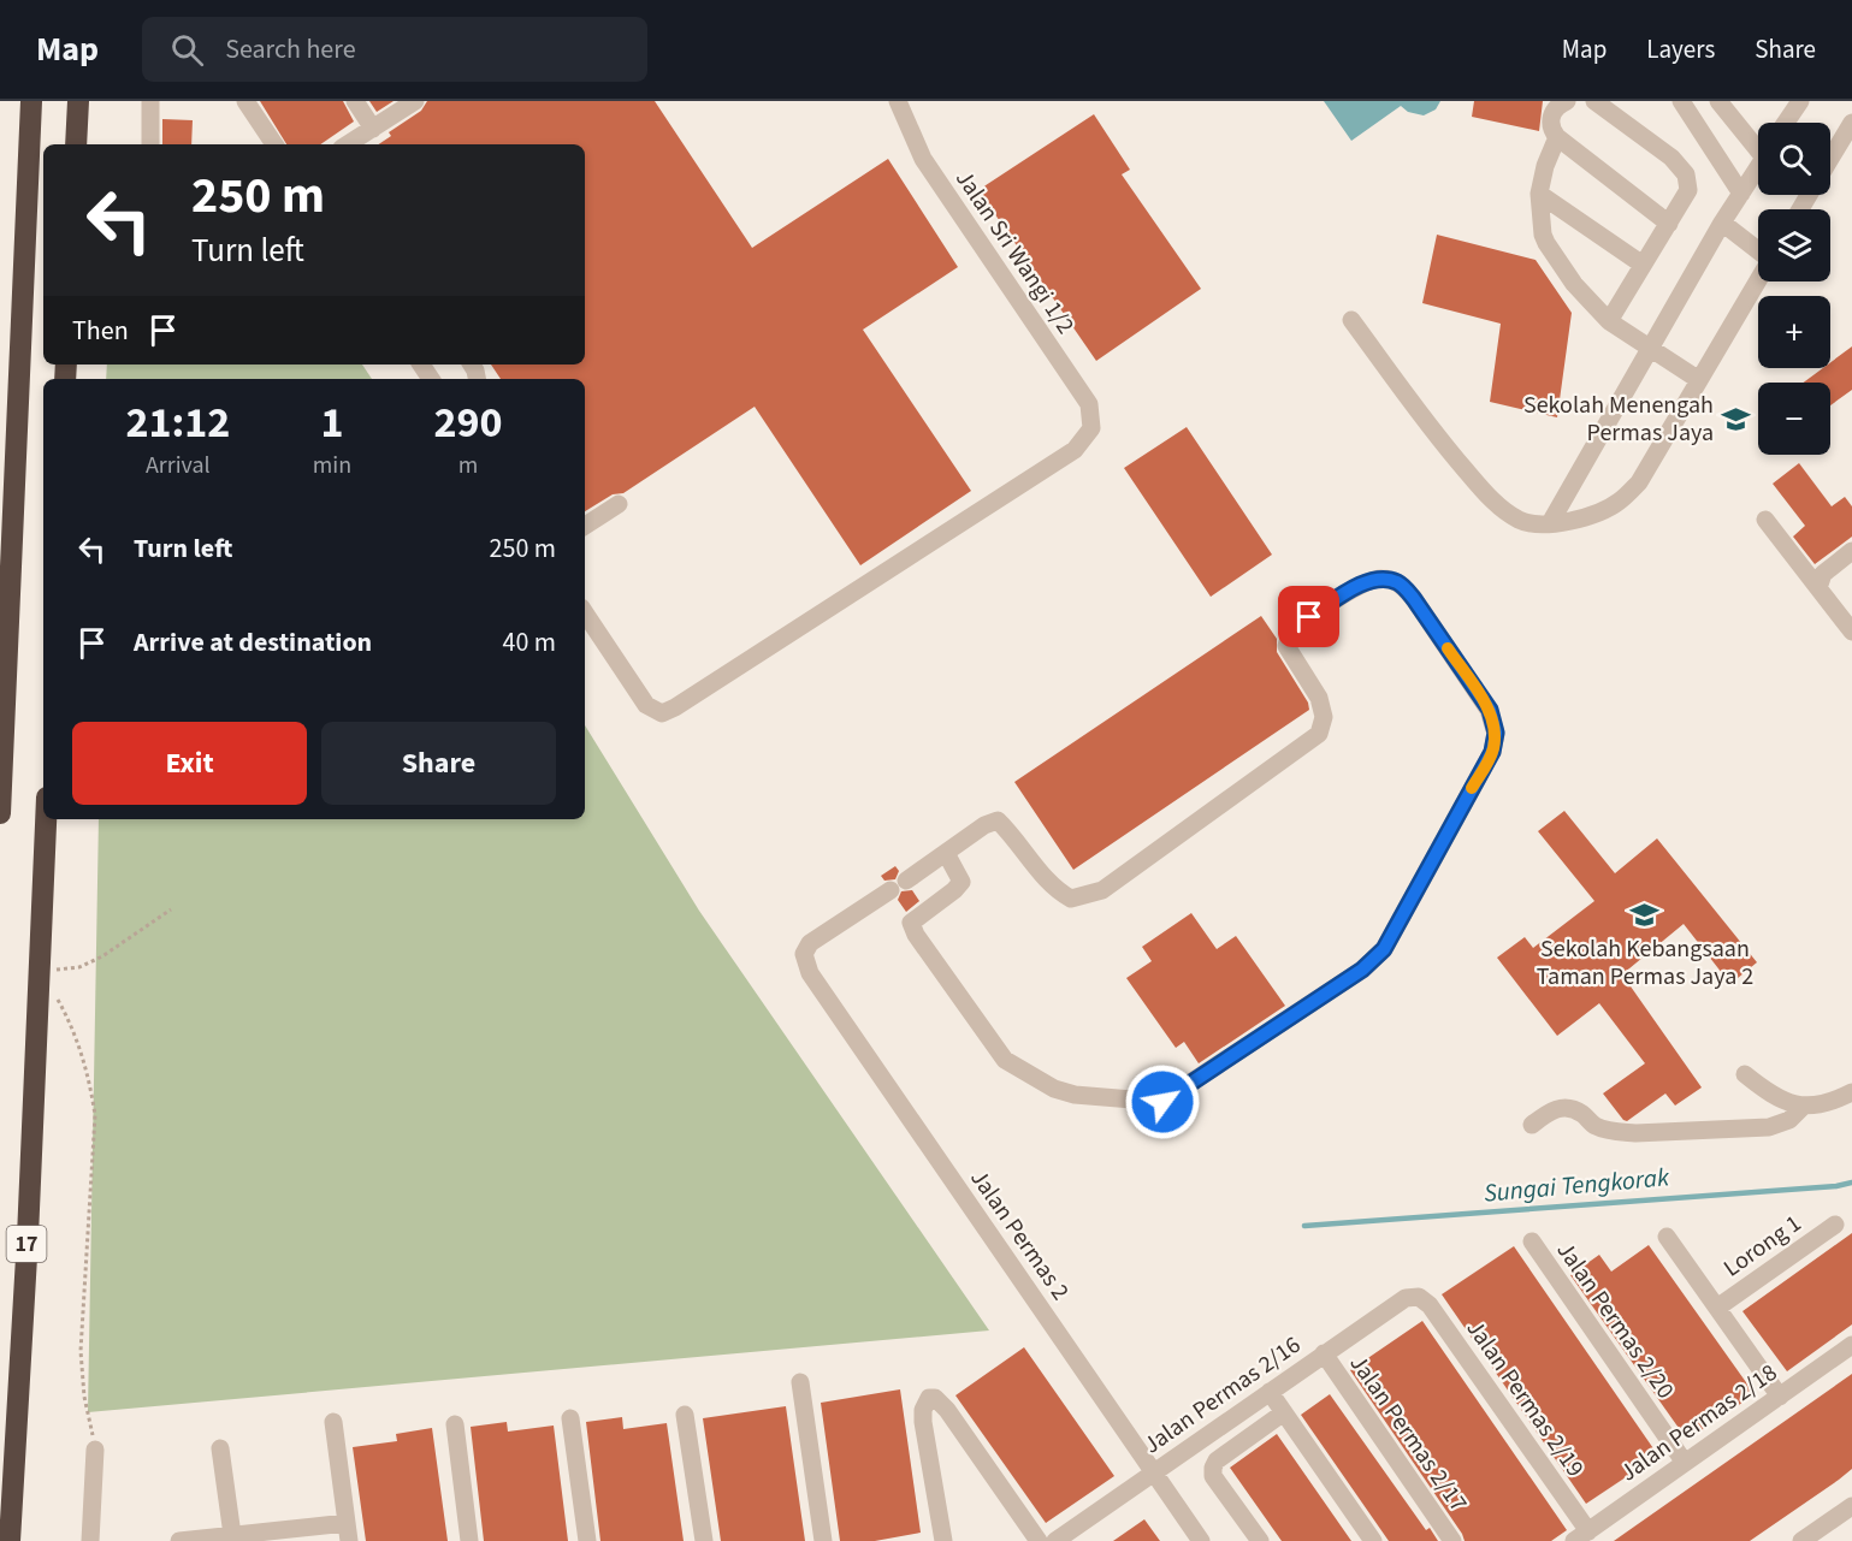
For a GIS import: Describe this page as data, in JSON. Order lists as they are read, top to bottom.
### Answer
{
  "streets": {
    "highway": ["17"],
    "street": [
      "Jalan Sri Wangi 1/2",
      "Jalan Permas 2",
      "Lorong 1",
      "Jalan Permas 2/20",
      "Jalan Permas 2/16",
      "Jalan Permas 2/19",
      "Jalan Permas 2/18",
      "Jalan Permas 2/17"
    ]
  },
  "crossings": [
    ["Jalan Permas 2", "Jalan Permas 2/16"],
    ["Jalan Permas 2/20", "Jalan Permas 2/18"],
    ["Jalan Permas 2/16", "Jalan Permas 2/19"],
    ["Jalan Permas 2/16", "Jalan Permas 2/17"],
    ["Jalan Permas 2/19", "Jalan Permas 2/18"]
  ],
  "water": ["Sungai Tengkorak"],
  "places": {
    "school or university": ["Sekolah Menengah Permas Jaya", "Sekolah Kebangsaan Taman Permas Jaya 2"]
  },
  "page": {
    "header": "Map",
    "search": "Search here",
    "nav": ["Map", "Layers", "Share"],
    "map_buttons": ["+", "−"],
    "turn": ["250 m", "Turn left"],
    "then": "Then",
    "eta": [
      "21:12",
      "Arrival",
      "1",
      "min",
      "290",
      "m"
    ],
    "list": [
      {
        "name": "Turn left",
        "value": "250 m"
      },
      {
        "name": "Arrive at destination",
        "value": "40 m"
      }
    ],
    "buttons": ["Exit", "Share"]
  }
}
